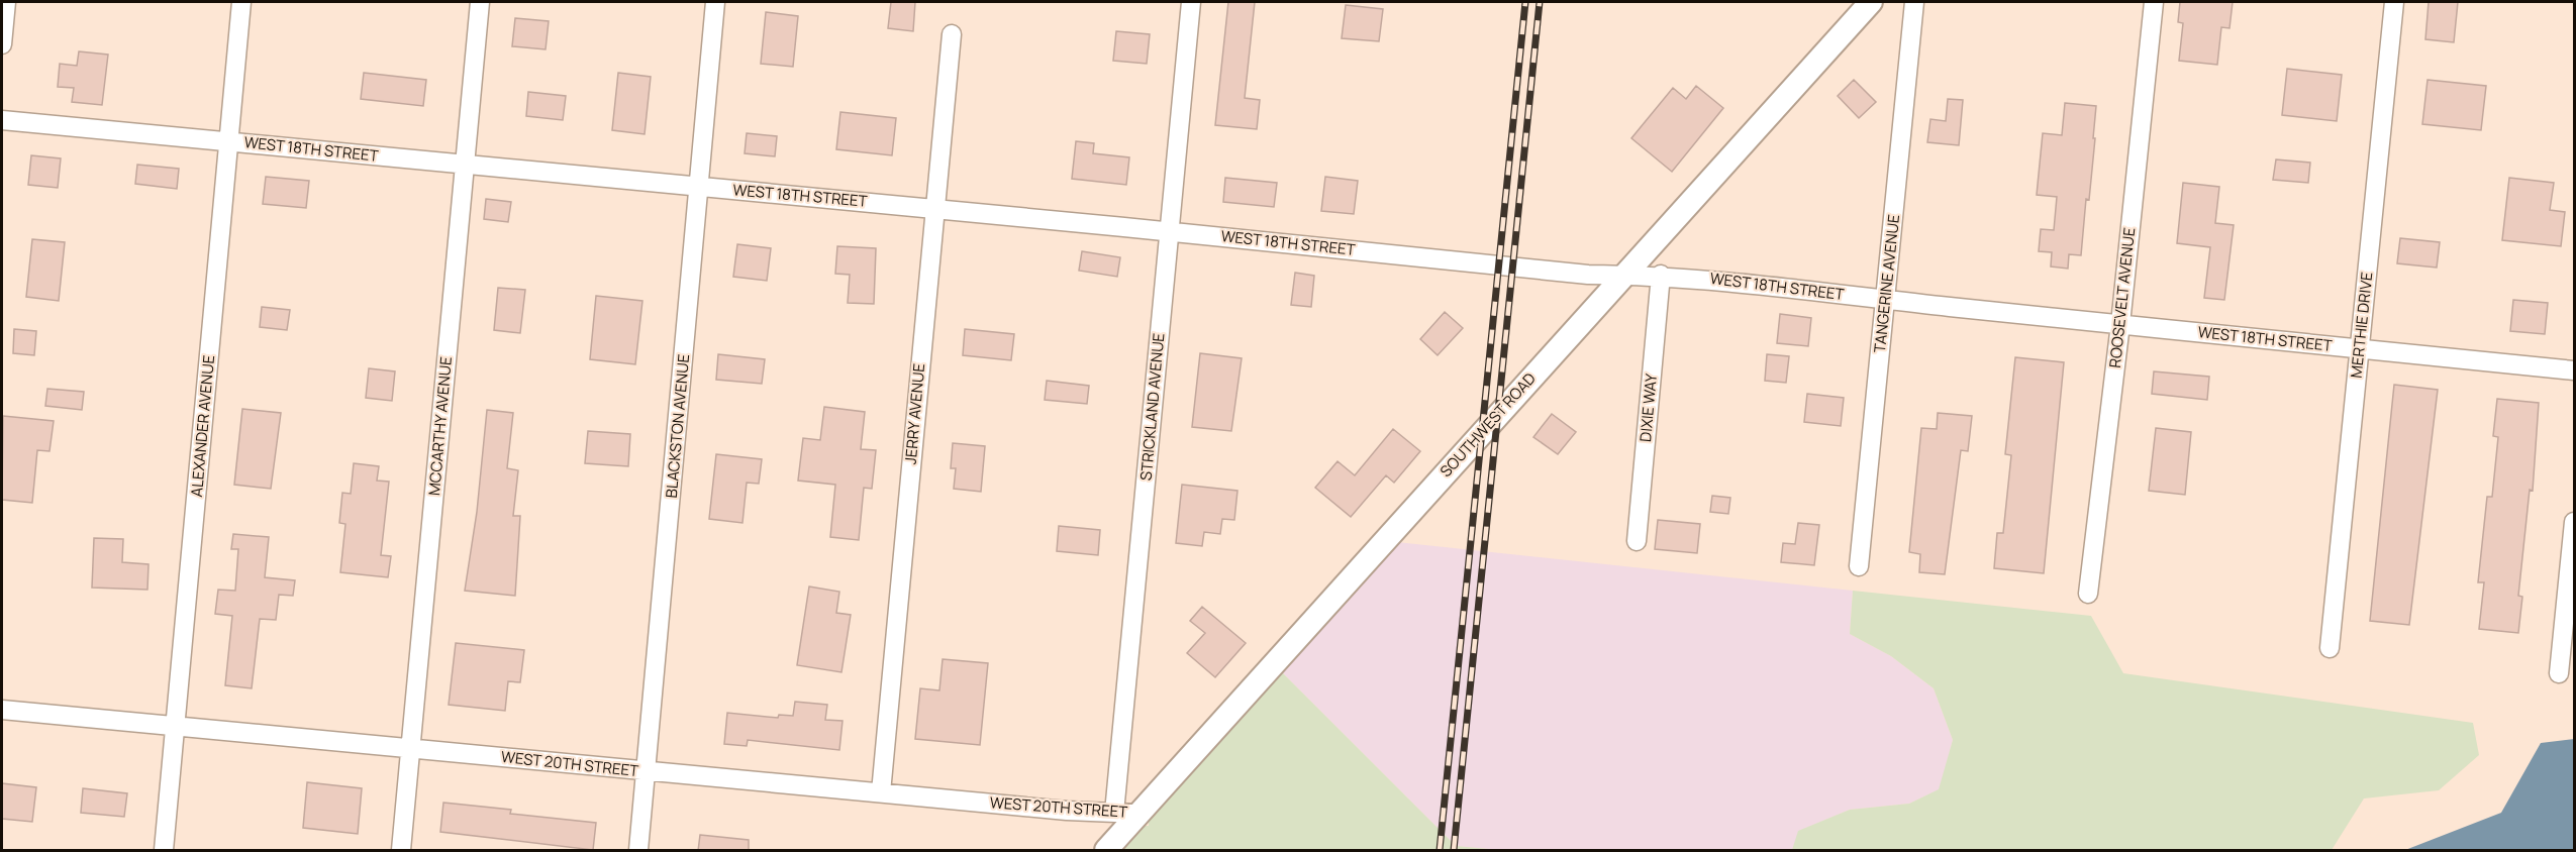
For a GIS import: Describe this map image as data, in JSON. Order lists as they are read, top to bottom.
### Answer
{
  "streets": {
    "street": [
      "WEST 18TH STREET",
      "TANGERINE AVENUE",
      "ROOSEVELT AVENUE",
      "MERTHIE DRIVE",
      "STRICKLAND AVENUE",
      "DIXIE WAY",
      "JERRY AVENUE",
      "SOUTHWEST ROAD",
      "ALEXANDER AVENUE",
      "MCCARTHY AVENUE",
      "BLACKSTON AVENUE",
      "WEST 20TH STREET"
    ]
  },
  "crossings": [
    ["WEST 18TH STREET", "TANGERINE AVENUE"],
    ["WEST 18TH STREET", "ROOSEVELT AVENUE"],
    ["WEST 18TH STREET", "MERTHIE DRIVE"],
    ["WEST 18TH STREET", "STRICKLAND AVENUE"],
    ["WEST 18TH STREET", "DIXIE WAY"],
    ["WEST 18TH STREET", "JERRY AVENUE"],
    ["WEST 18TH STREET", "SOUTHWEST ROAD"],
    ["WEST 18TH STREET", "ALEXANDER AVENUE"],
    ["WEST 18TH STREET", "MCCARTHY AVENUE"],
    ["WEST 18TH STREET", "BLACKSTON AVENUE"],
    ["STRICKLAND AVENUE", "WEST 20TH STREET"],
    ["JERRY AVENUE", "WEST 20TH STREET"],
    ["SOUTHWEST ROAD", "WEST 20TH STREET"],
    ["ALEXANDER AVENUE", "WEST 20TH STREET"],
    ["MCCARTHY AVENUE", "WEST 20TH STREET"],
    ["BLACKSTON AVENUE", "WEST 20TH STREET"]
  ]
}
